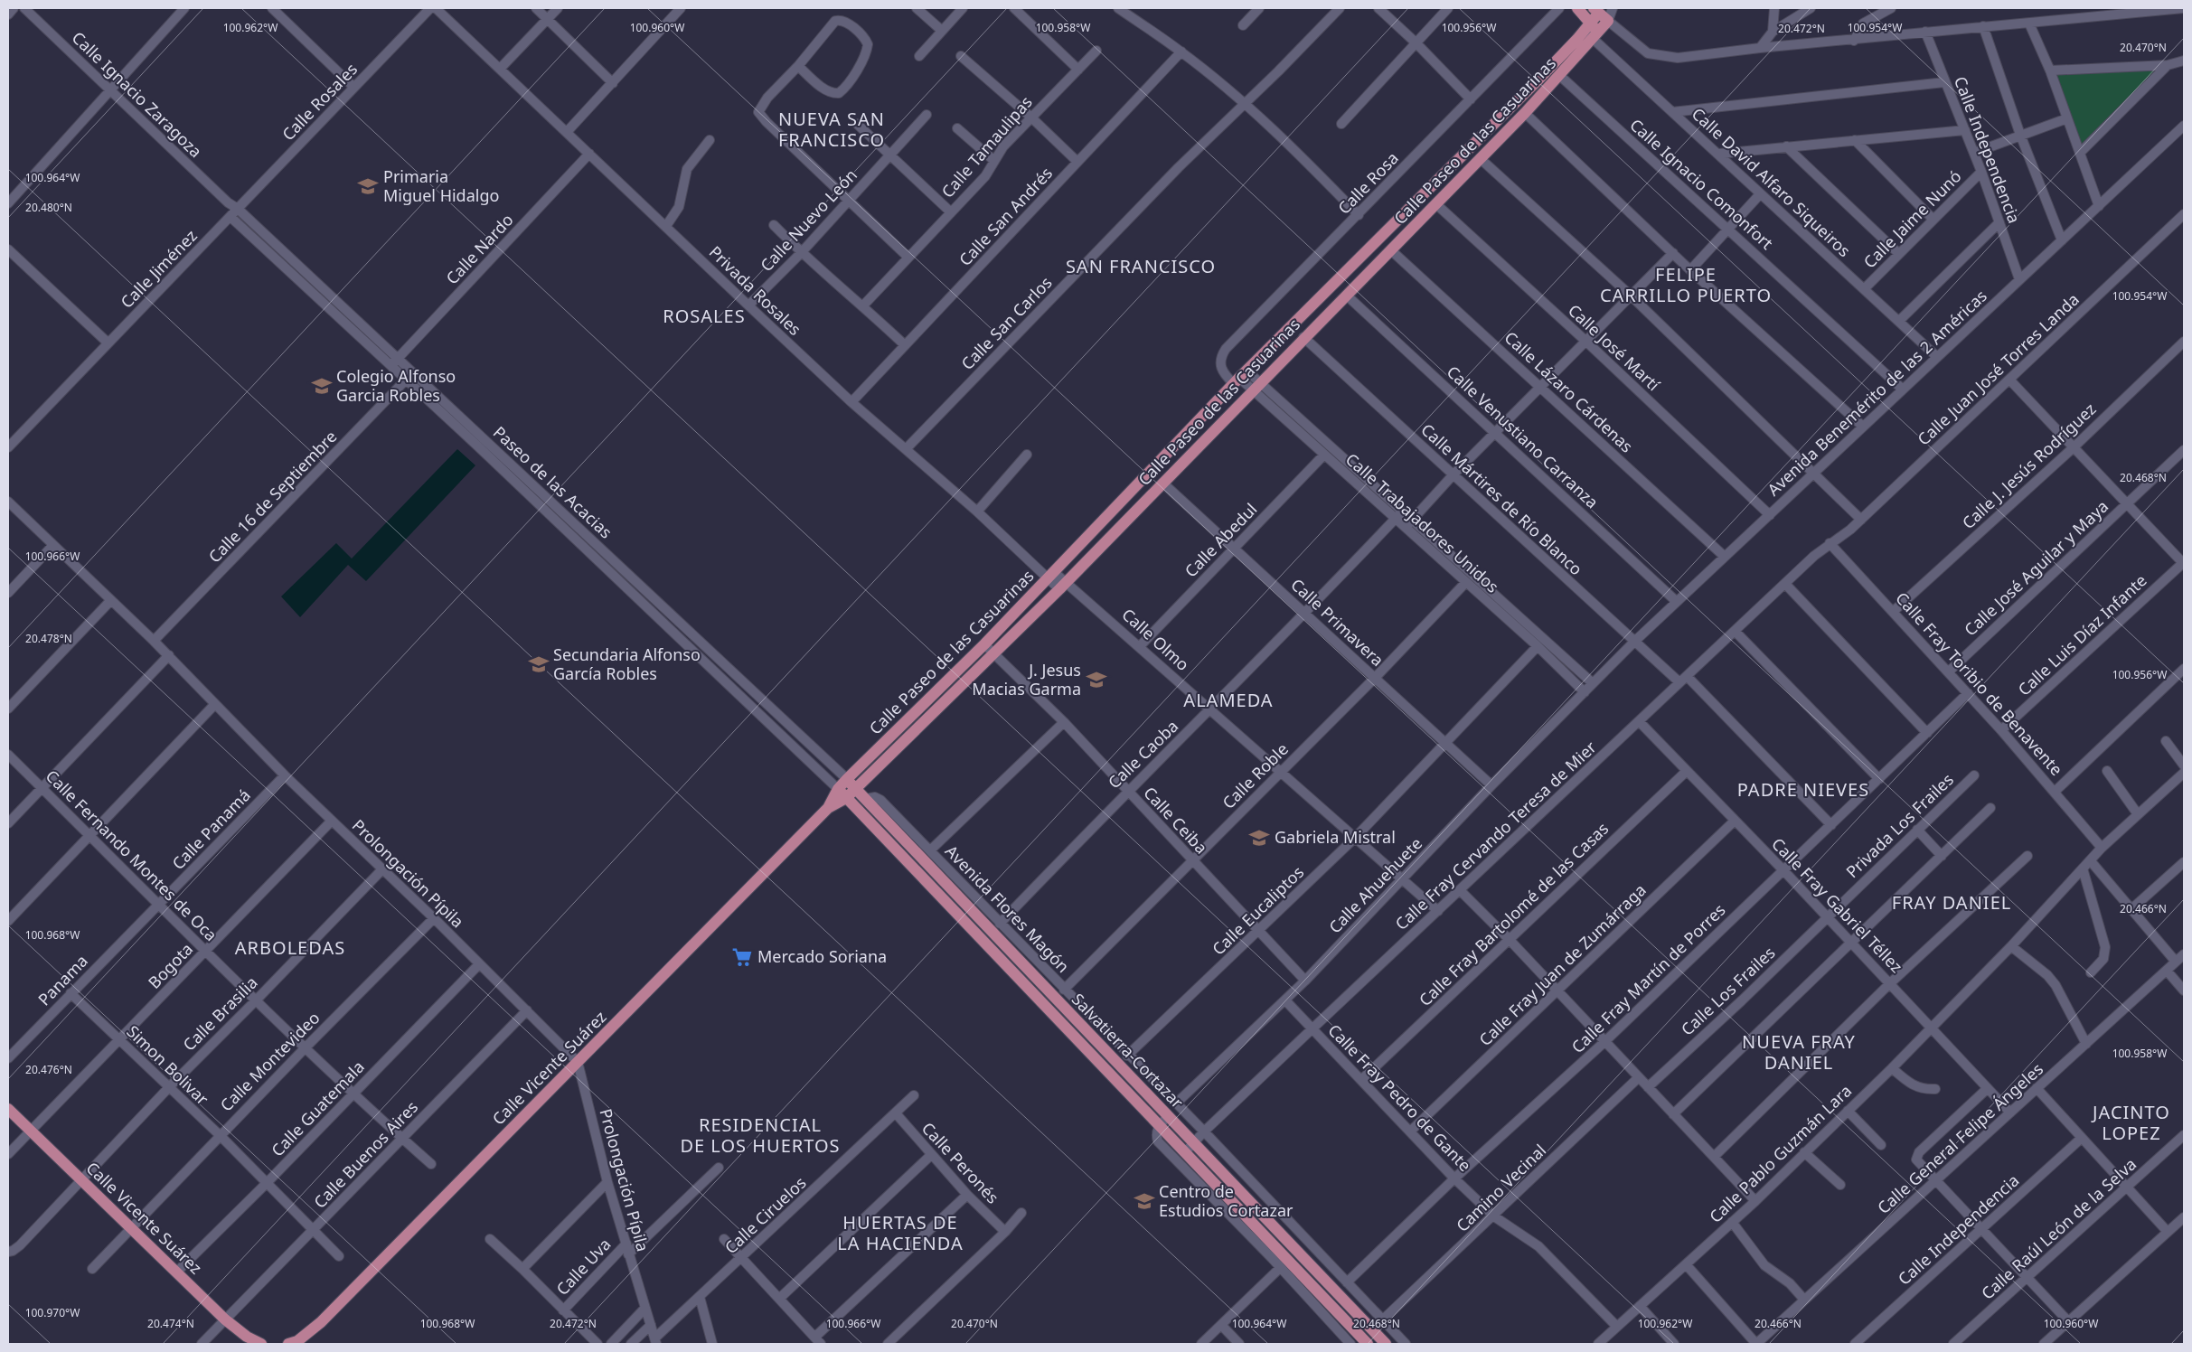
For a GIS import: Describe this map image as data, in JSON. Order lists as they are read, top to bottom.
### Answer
{
  "streets": {
    "main road": ["Calle Paseo de las Casuarinas", "Salvatierra-Cortazar", "Calle Vicente Suárez"],
    "street": [
      "Calle Ignacio Zaragoza",
      "Calle Rosales",
      "Calle Tamaulipas",
      "Calle Independencia",
      "Calle David Alfaro Siqueiros",
      "Calle Rosa",
      "Calle Ignacio Comonfort",
      "Calle San Andrés",
      "Calle Jaime Nunó",
      "Calle Nuevo León",
      "Calle Nardo",
      "Calle Jiménez",
      "Privada Rosales",
      "Calle San Carlos",
      "Calle José Martí",
      "Calle Juan José Torres Landa",
      "Calle Lázaro Cárdenas",
      "Avenida Benemérito de las 2 Américas",
      "Calle Venustiano Carranza",
      "Calle J. Jesús Rodríguez",
      "Paseo de las Acacias",
      "Calle 16 de Septiembre",
      "Calle Mártires de Río Blanco",
      "Calle Trabajadores Unidos",
      "Calle Abedul",
      "Calle José Aguilar y Maya",
      "Calle Primavera",
      "Calle Luis Díaz Infante",
      "Calle Olmo",
      "Calle Fray Toribio de Benavente",
      "Calle Caoba",
      "Calle Roble",
      "Calle Ceiba",
      "Privada Los Frailes",
      "Calle Panamá",
      "Calle Fray Cervando Teresa de Mier",
      "Calle Fernando Montes de Oca",
      "Prolongación Pípila",
      "Calle Ahuehuete",
      "Calle Fray Gabriel Téllez",
      "Avenida Flores Magón",
      "Calle Eucaliptos",
      "Calle Fray Bartolomé de las Casas",
      "Calle Fray Juan de Zumárraga",
      "Bogota",
      "Calle Fray Martín de Porres",
      "Panama",
      "Calle Los Frailes",
      "Calle Brasilia",
      "Calle Montevideo",
      "Simon Bolivar",
      "Calle Fray Pedro de Gante",
      "Calle Guatemala",
      "Calle General Felipe Ángeles",
      "Calle Pablo Guzmán Lara",
      "Calle Buenos Aires",
      "Calle Peronés",
      "Camino Vecinal",
      "Calle Ciruelos",
      "Calle Raúl León de la Selva",
      "Calle Uva"
    ]
  },
  "crossings": [
    ["Calle Ignacio Zaragoza", "Calle Rosales"],
    ["Calle Ignacio Zaragoza", "Paseo de las Acacias"],
    ["Calle Rosales", "Calle Jiménez"],
    ["Calle Rosales", "Paseo de las Acacias"],
    ["Calle Paseo de las Casuarinas", "Calle David Alfaro Siqueiros"],
    ["Calle Paseo de las Casuarinas", "Calle Rosa"],
    ["Calle Paseo de las Casuarinas", "Calle Ignacio Comonfort"],
    ["Calle Paseo de las Casuarinas", "Privada Rosales"],
    ["Calle Paseo de las Casuarinas", "Calle José Martí"],
    ["Calle Paseo de las Casuarinas", "Calle Lázaro Cárdenas"],
    ["Calle Paseo de las Casuarinas", "Calle Venustiano Carranza"],
    ["Calle Paseo de las Casuarinas", "Paseo de las Acacias"],
    ["Calle Paseo de las Casuarinas", "Calle Mártires de Río Blanco"],
    ["Calle Paseo de las Casuarinas", "Calle Trabajadores Unidos"],
    ["Calle Paseo de las Casuarinas", "Calle Primavera"],
    ["Calle Paseo de las Casuarinas", "Calle Olmo"],
    ["Calle Paseo de las Casuarinas", "Calle Ceiba"],
    ["Calle Paseo de las Casuarinas", "Salvatierra-Cortazar"],
    ["Calle Paseo de las Casuarinas", "Calle Vicente Suárez"],
    ["Calle Independencia", "Calle Jaime Nunó"],
    ["Calle Independencia", "Avenida Benemérito de las 2 Américas"],
    ["Calle David Alfaro Siqueiros", "Calle Jaime Nunó"],
    ["Calle David Alfaro Siqueiros", "Avenida Benemérito de las 2 Américas"],
    ["Calle Rosa", "Calle Trabajadores Unidos"],
    ["Calle Ignacio Comonfort", "Avenida Benemérito de las 2 Américas"],
    ["Calle San Andrés", "Privada Rosales"],
    ["Calle Nuevo León", "Privada Rosales"],
    ["Calle Nardo", "Privada Rosales"],
    ["Calle Nardo", "Paseo de las Acacias"],
    ["Calle Jiménez", "Paseo de las Acacias"],
    ["Privada Rosales", "Calle San Carlos"],
    ["Privada Rosales", "Calle Olmo"],
    ["Calle José Martí", "Avenida Benemérito de las 2 Américas"],
    ["Calle Juan José Torres Landa", "Calle Fray Toribio de Benavente"],
    ["Calle Juan José Torres Landa", "Calle Fray Cervando Teresa de Mier"],
    ["Calle Lázaro Cárdenas", "Avenida Benemérito de las 2 Américas"],
    ["Avenida Benemérito de las 2 Américas", "Calle Venustiano Carranza"],
    ["Avenida Benemérito de las 2 Américas", "Calle Mártires de Río Blanco"],
    ["Avenida Benemérito de las 2 Américas", "Calle Trabajadores Unidos"],
    ["Avenida Benemérito de las 2 Américas", "Calle Ahuehuete"],
    ["Calle J. Jesús Rodríguez", "Calle Fray Toribio de Benavente"],
    ["Paseo de las Acacias", "Calle 16 de Septiembre"],
    ["Paseo de las Acacias", "Salvatierra-Cortazar"],
    ["Paseo de las Acacias", "Calle Vicente Suárez"],
    ["Calle 16 de Septiembre", "Prolongación Pípila"],
    ["Calle Mártires de Río Blanco", "Calle Fray Cervando Teresa de Mier"],
    ["Calle Mártires de Río Blanco", "Calle Fray Martín de Porres"],
    ["Calle Trabajadores Unidos", "Calle Abedul"],
    ["Calle Trabajadores Unidos", "Calle Caoba"],
    ["Calle Trabajadores Unidos", "Calle Roble"],
    ["Calle Trabajadores Unidos", "Calle Ahuehuete"],
    ["Calle Trabajadores Unidos", "Calle Eucaliptos"],
    ["Calle Abedul", "Calle Primavera"],
    ["Calle Abedul", "Calle Olmo"],
    ["Calle José Aguilar y Maya", "Calle Fray Toribio de Benavente"],
    ["Calle Primavera", "Calle Caoba"],
    ["Calle Primavera", "Calle Roble"],
    ["Calle Primavera", "Calle Ahuehuete"],
    ["Calle Primavera", "Calle Eucaliptos"],
    ["Calle Luis Díaz Infante", "Calle Fray Toribio de Benavente"],
    ["Calle Olmo", "Calle Caoba"],
    ["Calle Olmo", "Calle Roble"],
    ["Calle Olmo", "Calle Fray Cervando Teresa de Mier"],
    ["Calle Olmo", "Calle Ahuehuete"],
    ["Calle Olmo", "Calle Eucaliptos"],
    ["Calle Fray Toribio de Benavente", "Calle Fray Cervando Teresa de Mier"],
    ["Calle Fray Toribio de Benavente", "Calle Fray Martín de Porres"],
    ["Calle Fray Toribio de Benavente", "Calle Pablo Guzmán Lara"],
    ["Calle Caoba", "Calle Ceiba"],
    ["Calle Caoba", "Avenida Flores Magón"],
    ["Calle Roble", "Calle Ceiba"],
    ["Calle Roble", "Avenida Flores Magón"],
    ["Calle Ceiba", "Calle Ahuehuete"],
    ["Calle Ceiba", "Calle Eucaliptos"],
    ["Privada Los Frailes", "Calle Fray Gabriel Téllez"],
    ["Privada Los Frailes", "Calle Los Frailes"],
    ["Calle Panamá", "Calle Fernando Montes de Oca"],
    ["Calle Panamá", "Prolongación Pípila"],
    ["Calle Panamá", "Panama"],
    ["Calle Fray Cervando Teresa de Mier", "Calle Fray Gabriel Téllez"],
    ["Calle Fray Cervando Teresa de Mier", "Avenida Flores Magón"],
    ["Calle Fray Cervando Teresa de Mier", "Salvatierra-Cortazar"],
    ["Calle Fray Cervando Teresa de Mier", "Calle Fray Pedro de Gante"],
    ["Calle Fernando Montes de Oca", "Bogota"],
    ["Calle Fernando Montes de Oca", "Panama"],
    ["Calle Fernando Montes de Oca", "Calle Brasilia"],
    ["Calle Fernando Montes de Oca", "Calle Montevideo"],
    ["Calle Fernando Montes de Oca", "Calle Guatemala"],
    ["Calle Fernando Montes de Oca", "Calle Buenos Aires"],
    ["Prolongación Pípila", "Bogota"],
    ["Prolongación Pípila", "Calle Brasilia"],
    ["Prolongación Pípila", "Calle Montevideo"],
    ["Prolongación Pípila", "Calle Vicente Suárez"],
    ["Prolongación Pípila", "Calle Guatemala"],
    ["Prolongación Pípila", "Calle Buenos Aires"],
    ["Prolongación Pípila", "Calle Ciruelos"],
    ["Prolongación Pípila", "Calle Uva"],
    ["Calle Ahuehuete", "Avenida Flores Magón"],
    ["Calle Ahuehuete", "Calle Fray Pedro de Gante"],
    ["Calle Fray Gabriel Téllez", "Calle Fray Bartolomé de las Casas"],
    ["Calle Fray Gabriel Téllez", "Calle Fray Juan de Zumárraga"],
    ["Calle Fray Gabriel Téllez", "Calle Fray Martín de Porres"],
    ["Calle Fray Gabriel Téllez", "Calle Los Frailes"],
    ["Calle Fray Gabriel Téllez", "Calle General Felipe Ángeles"],
    ["Calle Fray Gabriel Téllez", "Calle Pablo Guzmán Lara"],
    ["Avenida Flores Magón", "Calle Eucaliptos"],
    ["Avenida Flores Magón", "Calle Fray Martín de Porres"],
    ["Avenida Flores Magón", "Salvatierra-Cortazar"],
    ["Avenida Flores Magón", "Camino Vecinal"],
    ["Calle Fray Bartolomé de las Casas", "Calle Fray Pedro de Gante"],
    ["Calle Fray Juan de Zumárraga", "Calle Fray Pedro de Gante"],
    ["Bogota", "Simon Bolivar"],
    ["Bogota", "Calle Vicente Suárez"],
    ["Calle Fray Martín de Porres", "Calle Fray Pedro de Gante"],
    ["Panama", "Simon Bolivar"],
    ["Calle Brasilia", "Simon Bolivar"],
    ["Calle Brasilia", "Calle Vicente Suárez"],
    ["Salvatierra-Cortazar", "Calle Vicente Suárez"],
    ["Calle Montevideo", "Simon Bolivar"],
    ["Calle Montevideo", "Calle Vicente Suárez"],
    ["Simon Bolivar", "Calle Guatemala"],
    ["Simon Bolivar", "Calle Buenos Aires"],
    ["Calle Vicente Suárez", "Calle Guatemala"],
    ["Calle Vicente Suárez", "Calle Buenos Aires"],
    ["Calle Fray Pedro de Gante", "Calle Pablo Guzmán Lara"],
    ["Calle Fray Pedro de Gante", "Camino Vecinal"],
    ["Calle Peronés", "Calle Ciruelos"]
  ],
  "districts": [
    "NUEVA SAN FRANCISCO",
    "SAN FRANCISCO",
    "FELIPE CARRILLO PUERTO",
    "ROSALES",
    "ALAMEDA",
    "PADRE NIEVES",
    "FRAY DANIEL",
    "ARBOLEDAS",
    "NUEVA FRAY DANIEL",
    "JACINTO LOPEZ",
    "RESIDENCIAL DE LOS HUERTOS",
    "HUERTAS DE LA HACIENDA"
  ],
  "places": {
    "school or university": [
      "Primaria Miguel Hidalgo",
      "Colegio Alfonso Garcia Robles",
      "Secundaria Alfonso García Robles",
      "J. Jesus Macias Garma",
      "Gabriela Mistral",
      "Centro de Estudios Cortazar"
    ],
    "supermarket": ["Mercado Soriana"]
  },
  "coordinates": [
    "100.962°W",
    "100.960°W",
    "100.958°W",
    "100.956°W",
    "100.954°W",
    "20.472°N",
    "20.470°N",
    "100.964°W",
    "20.480°N",
    "20.468°N",
    "100.966°W",
    "20.478°N",
    "20.466°N",
    "100.968°W",
    "20.476°N",
    "100.970°W",
    "20.474°N"
  ]
}
